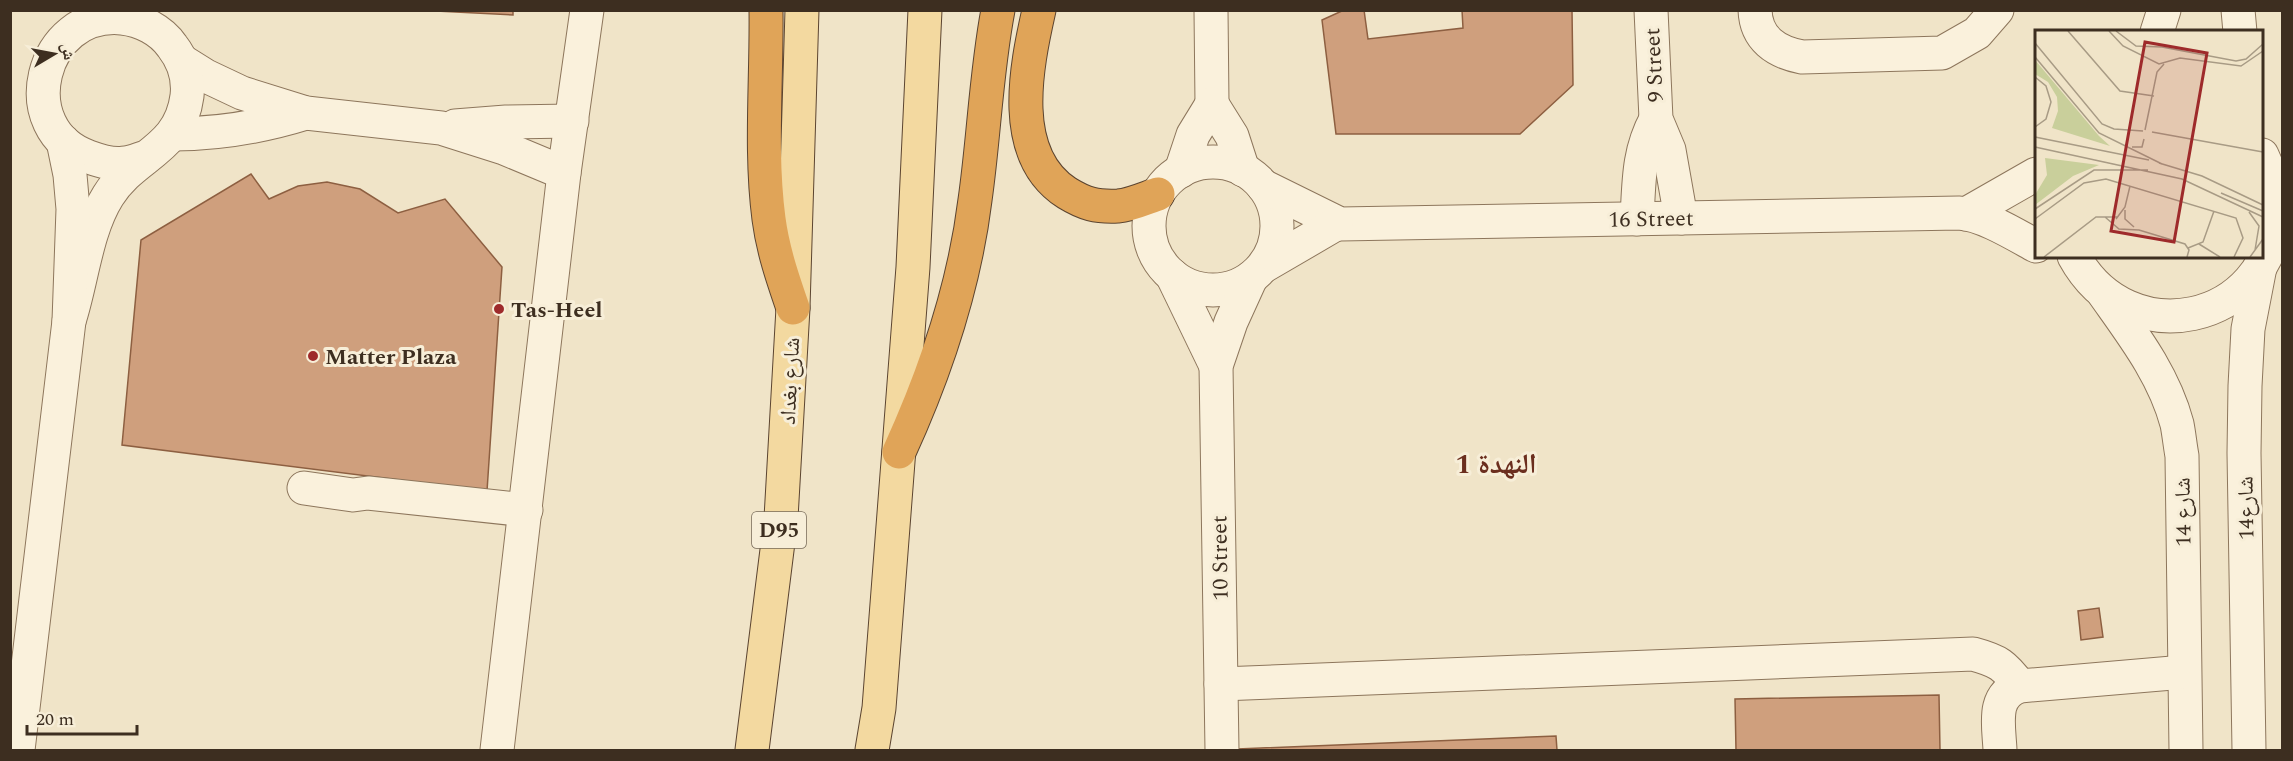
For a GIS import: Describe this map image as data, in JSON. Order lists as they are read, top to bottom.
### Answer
{
  "streets": {
    "main road": ["شارع بغداد", "D95"],
    "street": [
      "9 Street",
      "16 Street",
      "شارع14",
      "شارع 14",
      "10 Street"
    ]
  },
  "districts": ["النهدة 1"],
  "places": ["Tas-Heel", "Matter Plaza"],
  "scale_bar": "20 m",
  "north": "right"
}
